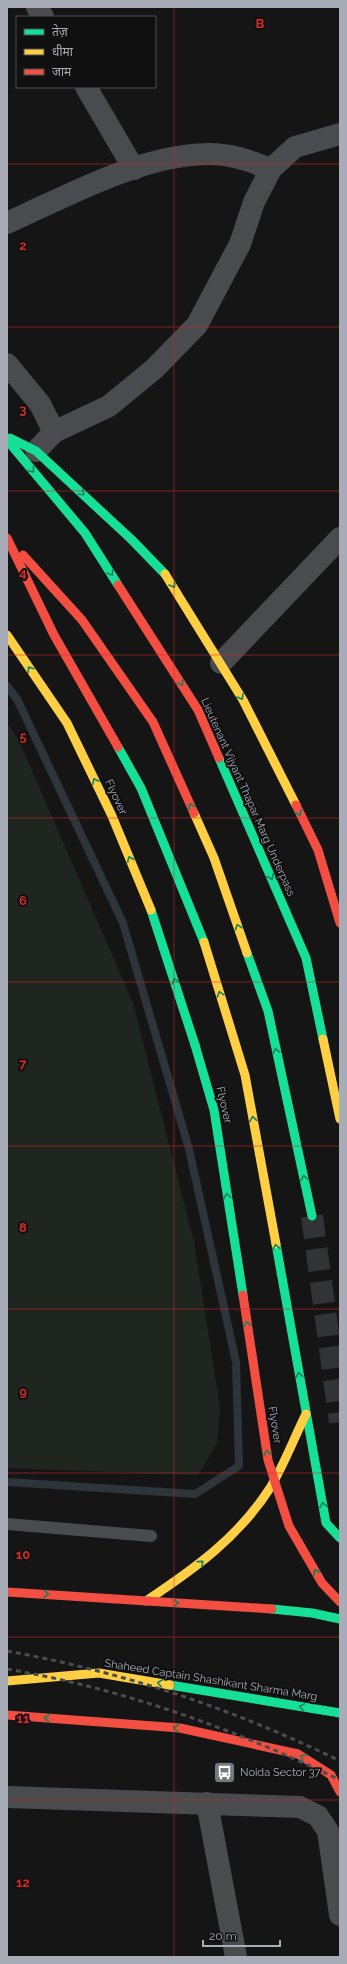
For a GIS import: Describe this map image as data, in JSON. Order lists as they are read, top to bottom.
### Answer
{
  "streets": {
    "main road": ["Flyover", "Lieutenant Vijyant Thapar Marg Underpass", "Shaheed Captain Shashikant Sharma Marg"]
  },
  "places": {
    "bus stop": ["Noida Sector 37"]
  },
  "legend": ["तेज़", "धीमा", "जाम"],
  "scale_bar": "20 m",
  "grid": {
    "columns": ["B"],
    "rows": [
      "2",
      "3",
      "4",
      "5",
      "6",
      "7",
      "8",
      "9",
      "10",
      "11",
      "12"
    ]
  }
}
